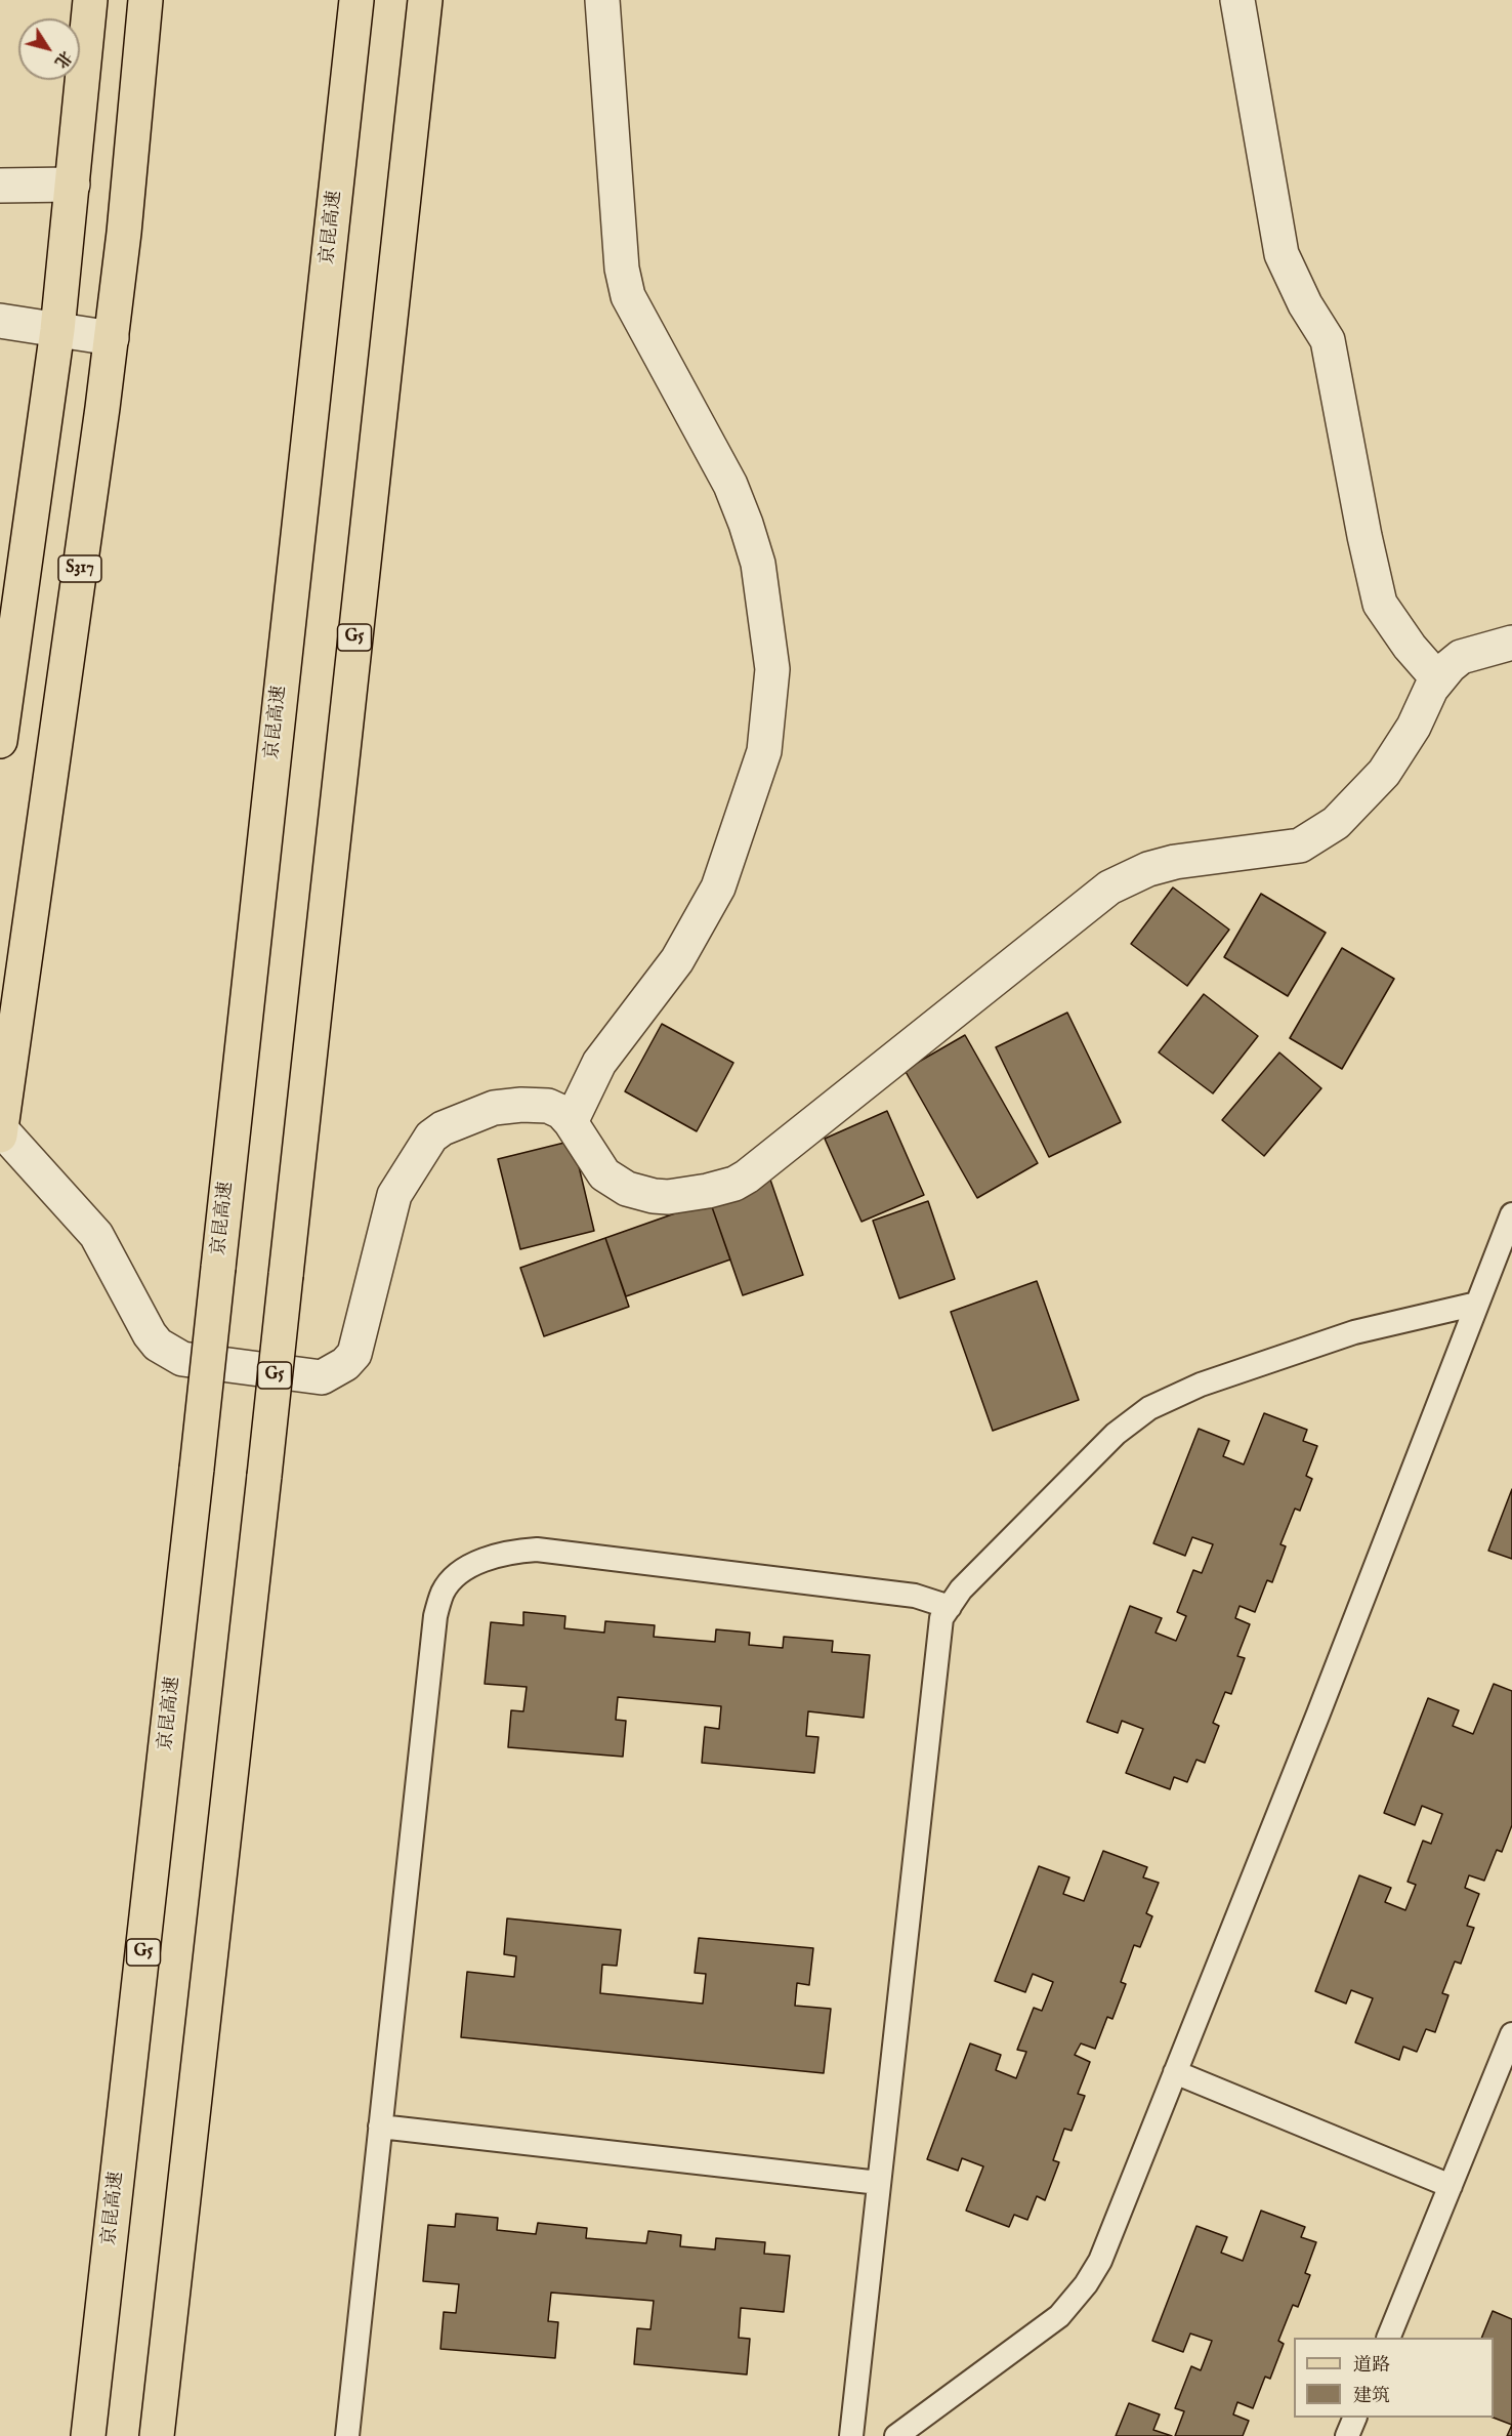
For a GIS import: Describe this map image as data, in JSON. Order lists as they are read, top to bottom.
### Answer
{
  "streets": {
    "main road": ["京昆高速", "S317", "G5"]
  },
  "legend": ["道路", "建筑"],
  "north": "bottom right"
}
